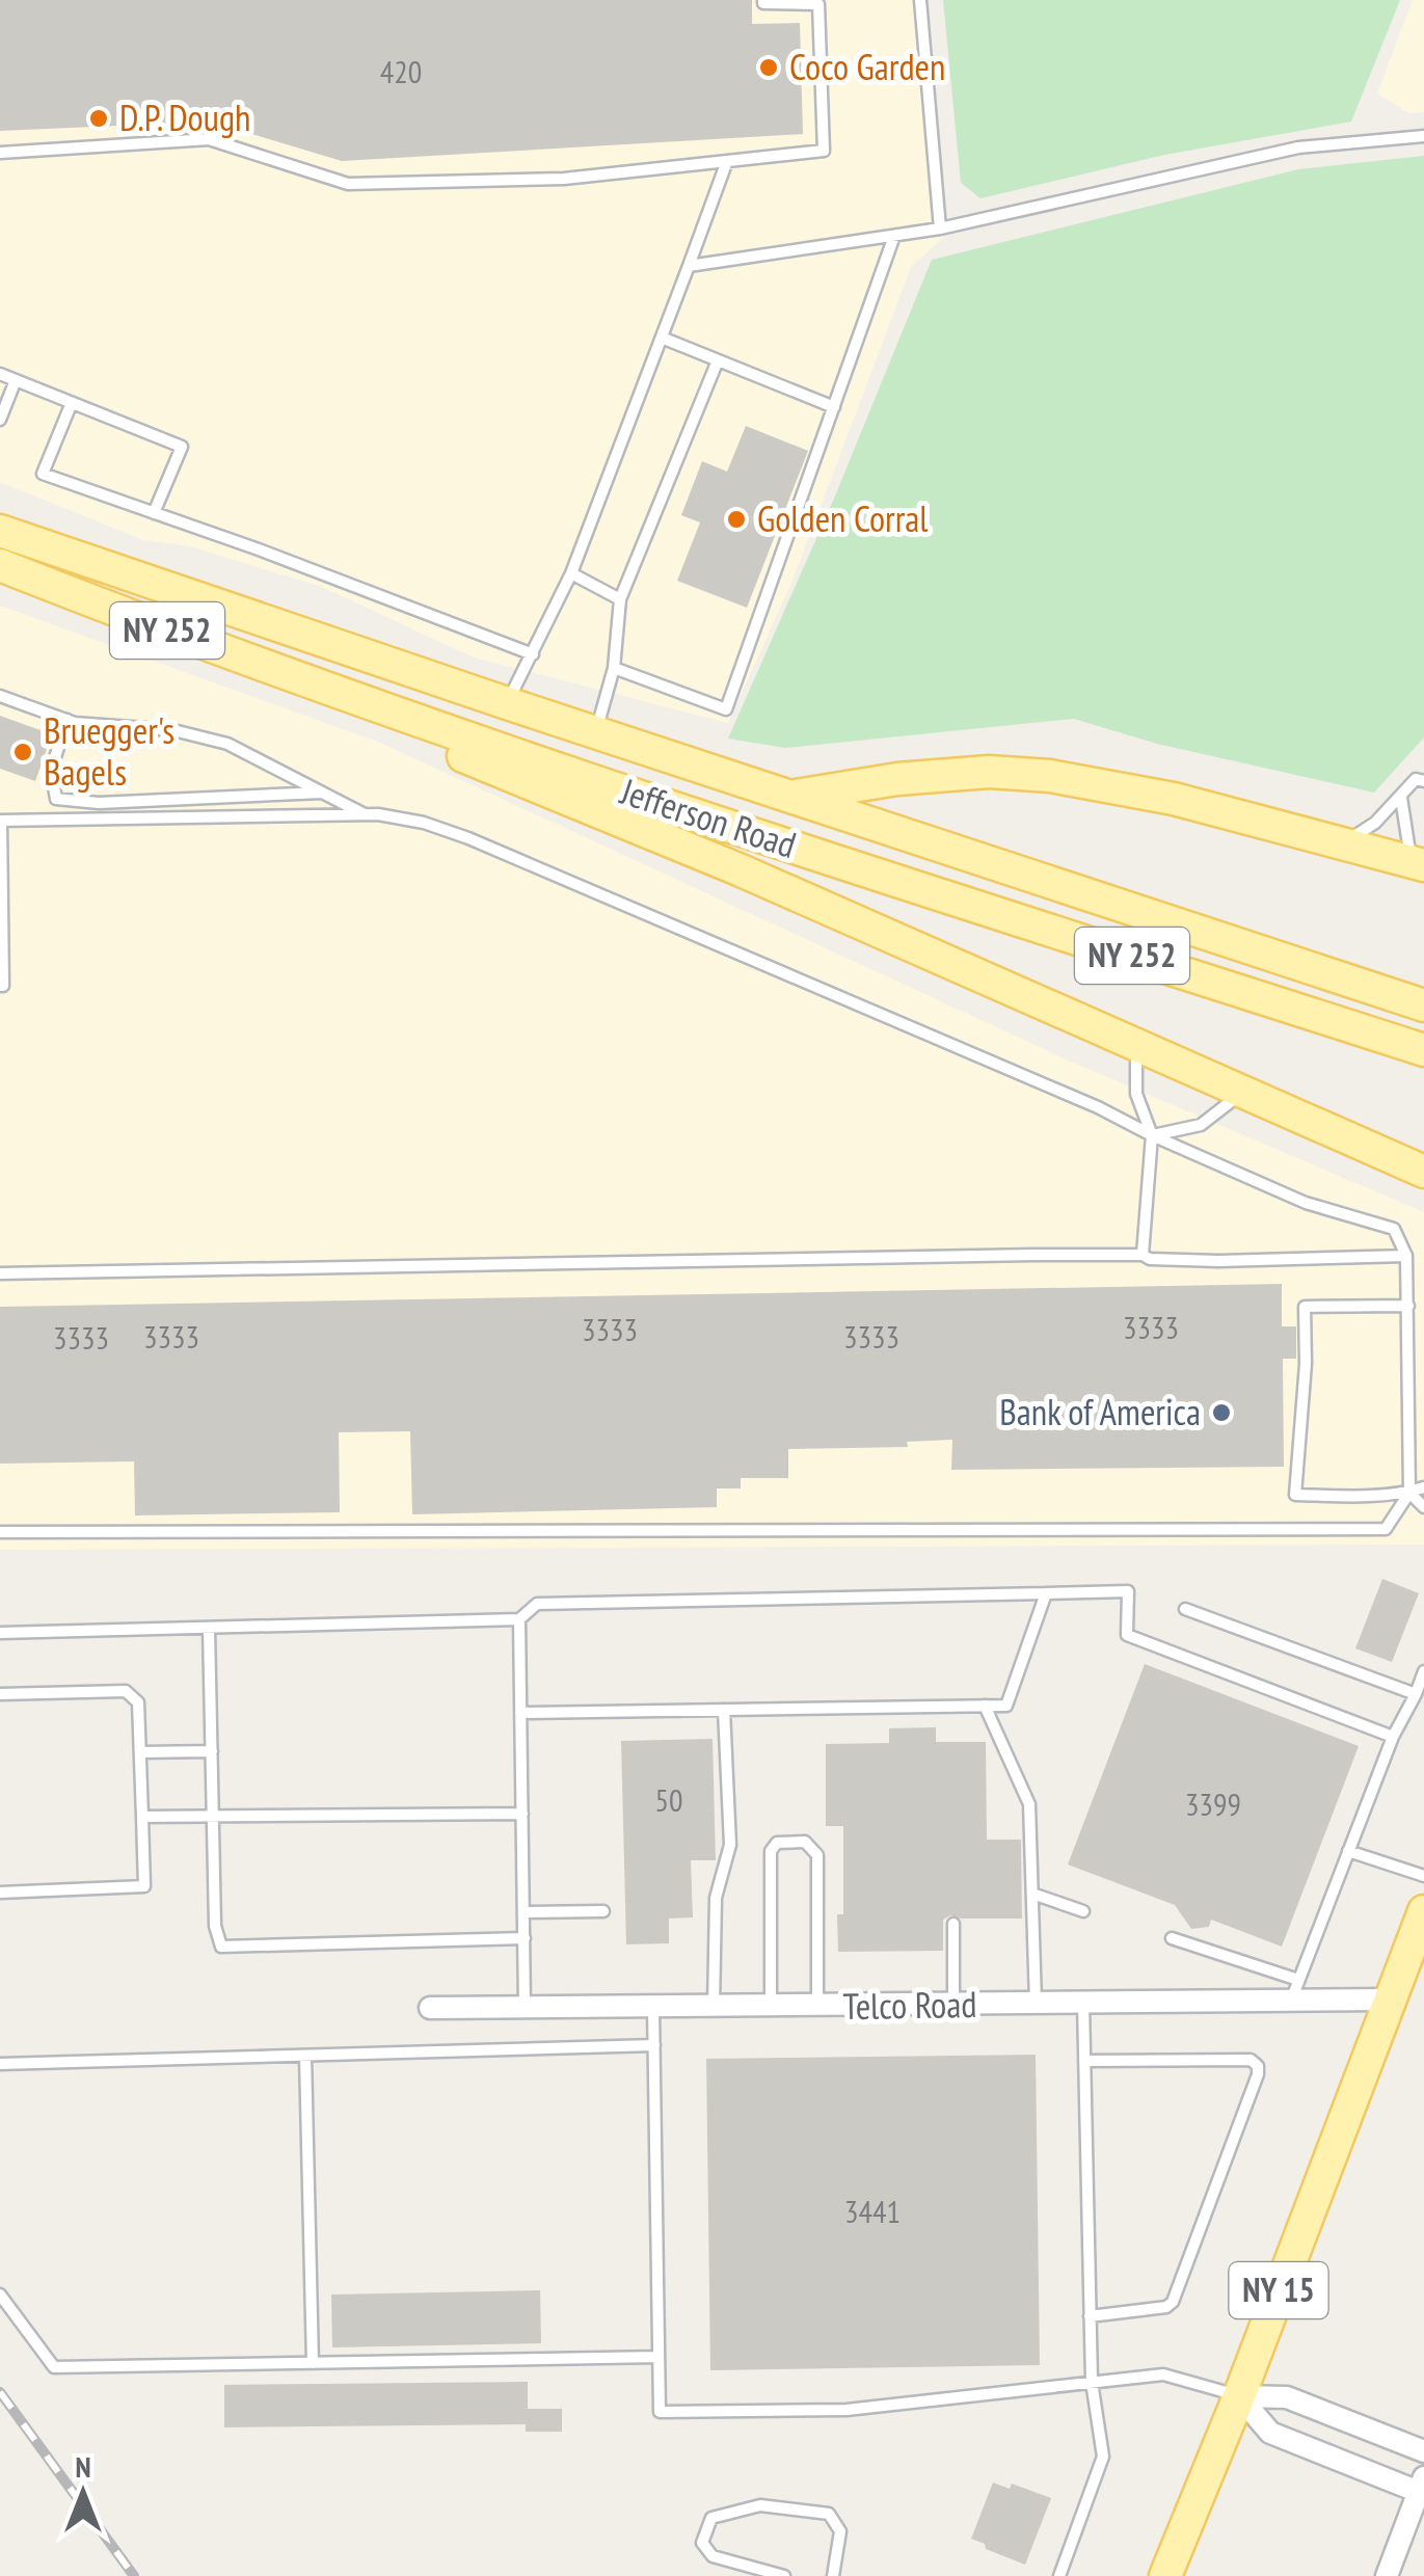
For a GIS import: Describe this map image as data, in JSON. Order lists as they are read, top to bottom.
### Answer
{
  "streets": {
    "main road": ["NY 252", "Jefferson Road", "NY 15"],
    "street": ["Telco Road"]
  },
  "crossings": [
    ["Telco Road", "NY 15"]
  ],
  "places": [
    "Coco Garden",
    "D.P. Dough",
    "Golden Corral",
    "Bruegger's Bagels",
    "Bank of America"
  ],
  "house_numbers": [
    "420",
    "3333",
    "3333",
    "3333",
    "3333",
    "3333",
    "50",
    "3399",
    "3441"
  ],
  "north": "top"
}
